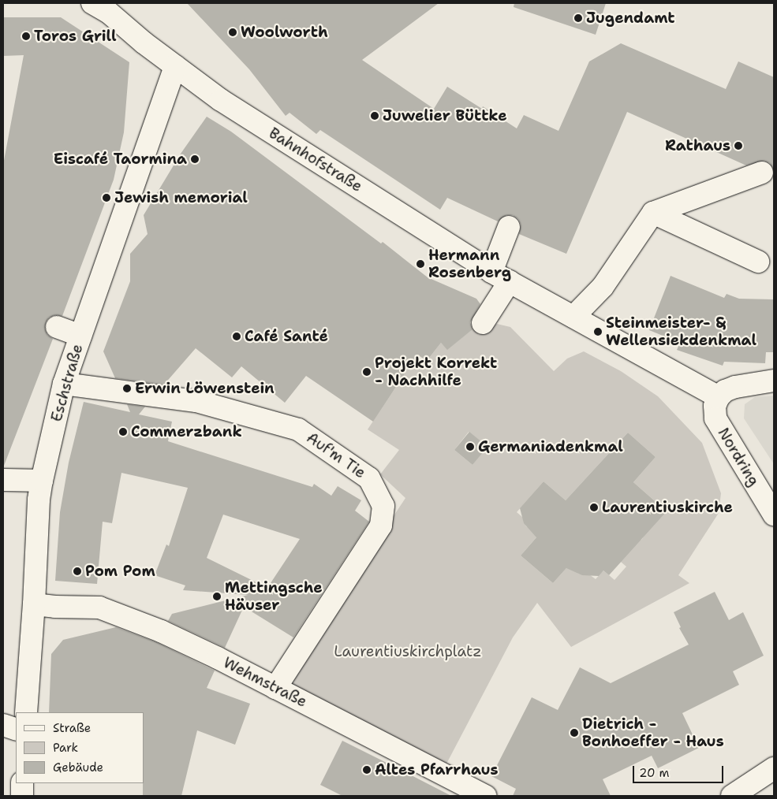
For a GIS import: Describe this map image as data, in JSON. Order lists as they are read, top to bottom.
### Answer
{
  "streets": {
    "street": [
      "Bahnhofstraße",
      "Eschstraße",
      "Auf'm Tie",
      "Nordring",
      "Wehmstraße"
    ]
  },
  "crossings": [
    ["Bahnhofstraße", "Eschstraße"],
    ["Bahnhofstraße", "Nordring"],
    ["Eschstraße", "Auf'm Tie"],
    ["Eschstraße", "Wehmstraße"],
    ["Auf'm Tie", "Wehmstraße"]
  ],
  "parks": ["Laurentiuskirchplatz"],
  "places": [
    "Jugendamt",
    "Woolworth",
    "Toros Grill",
    "Juwelier Büttke",
    "Rathaus",
    "Eiscafé Taormina",
    "Jewish memorial",
    "Hermann Rosenberg",
    "Steinmeister- & Wellensiekdenkmal",
    "Café Santé",
    "Projekt Korrekt - Nachhilfe",
    "Erwin Löwenstein",
    "Commerzbank",
    "Germaniadenkmal",
    "Laurentiuskirche",
    "Pom Pom",
    "Mettingsche Häuser",
    "Dietrich - Bonhoeffer - Haus",
    "Altes Pfarrhaus"
  ],
  "legend": ["Straße", "Park", "Gebäude"],
  "scale_bar": "20 m"
}
